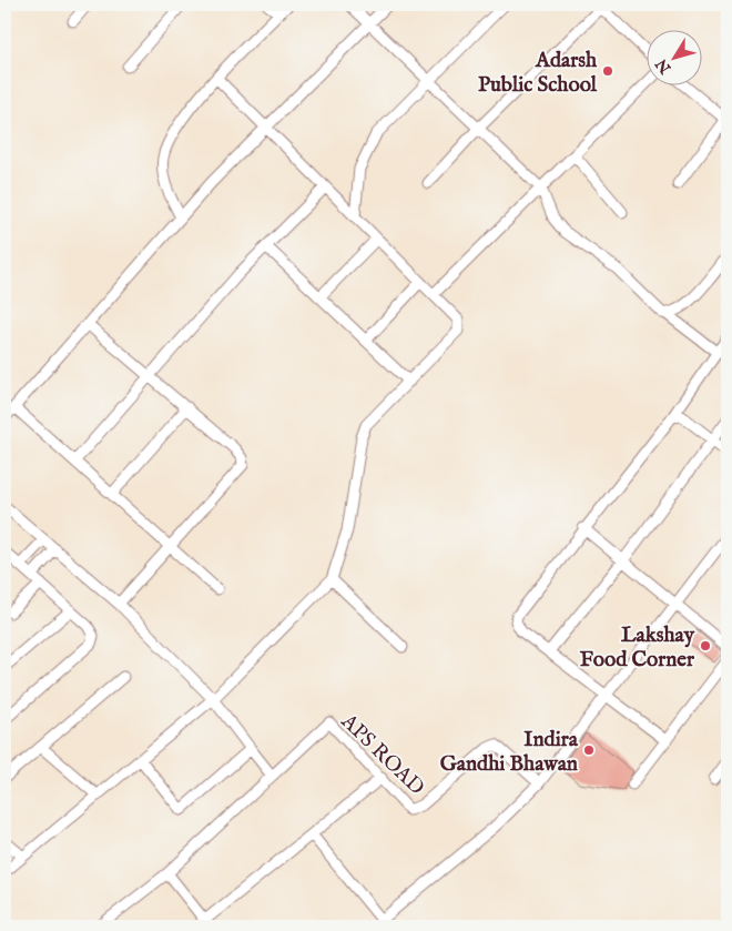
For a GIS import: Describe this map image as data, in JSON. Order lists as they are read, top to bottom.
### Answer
{
  "streets": {
    "street": ["APS ROAD"]
  },
  "places": ["Adarsh Public School", "Lakshay Food Corner", "Indira Gandhi Bhawan"],
  "north": "bottom left"
}
